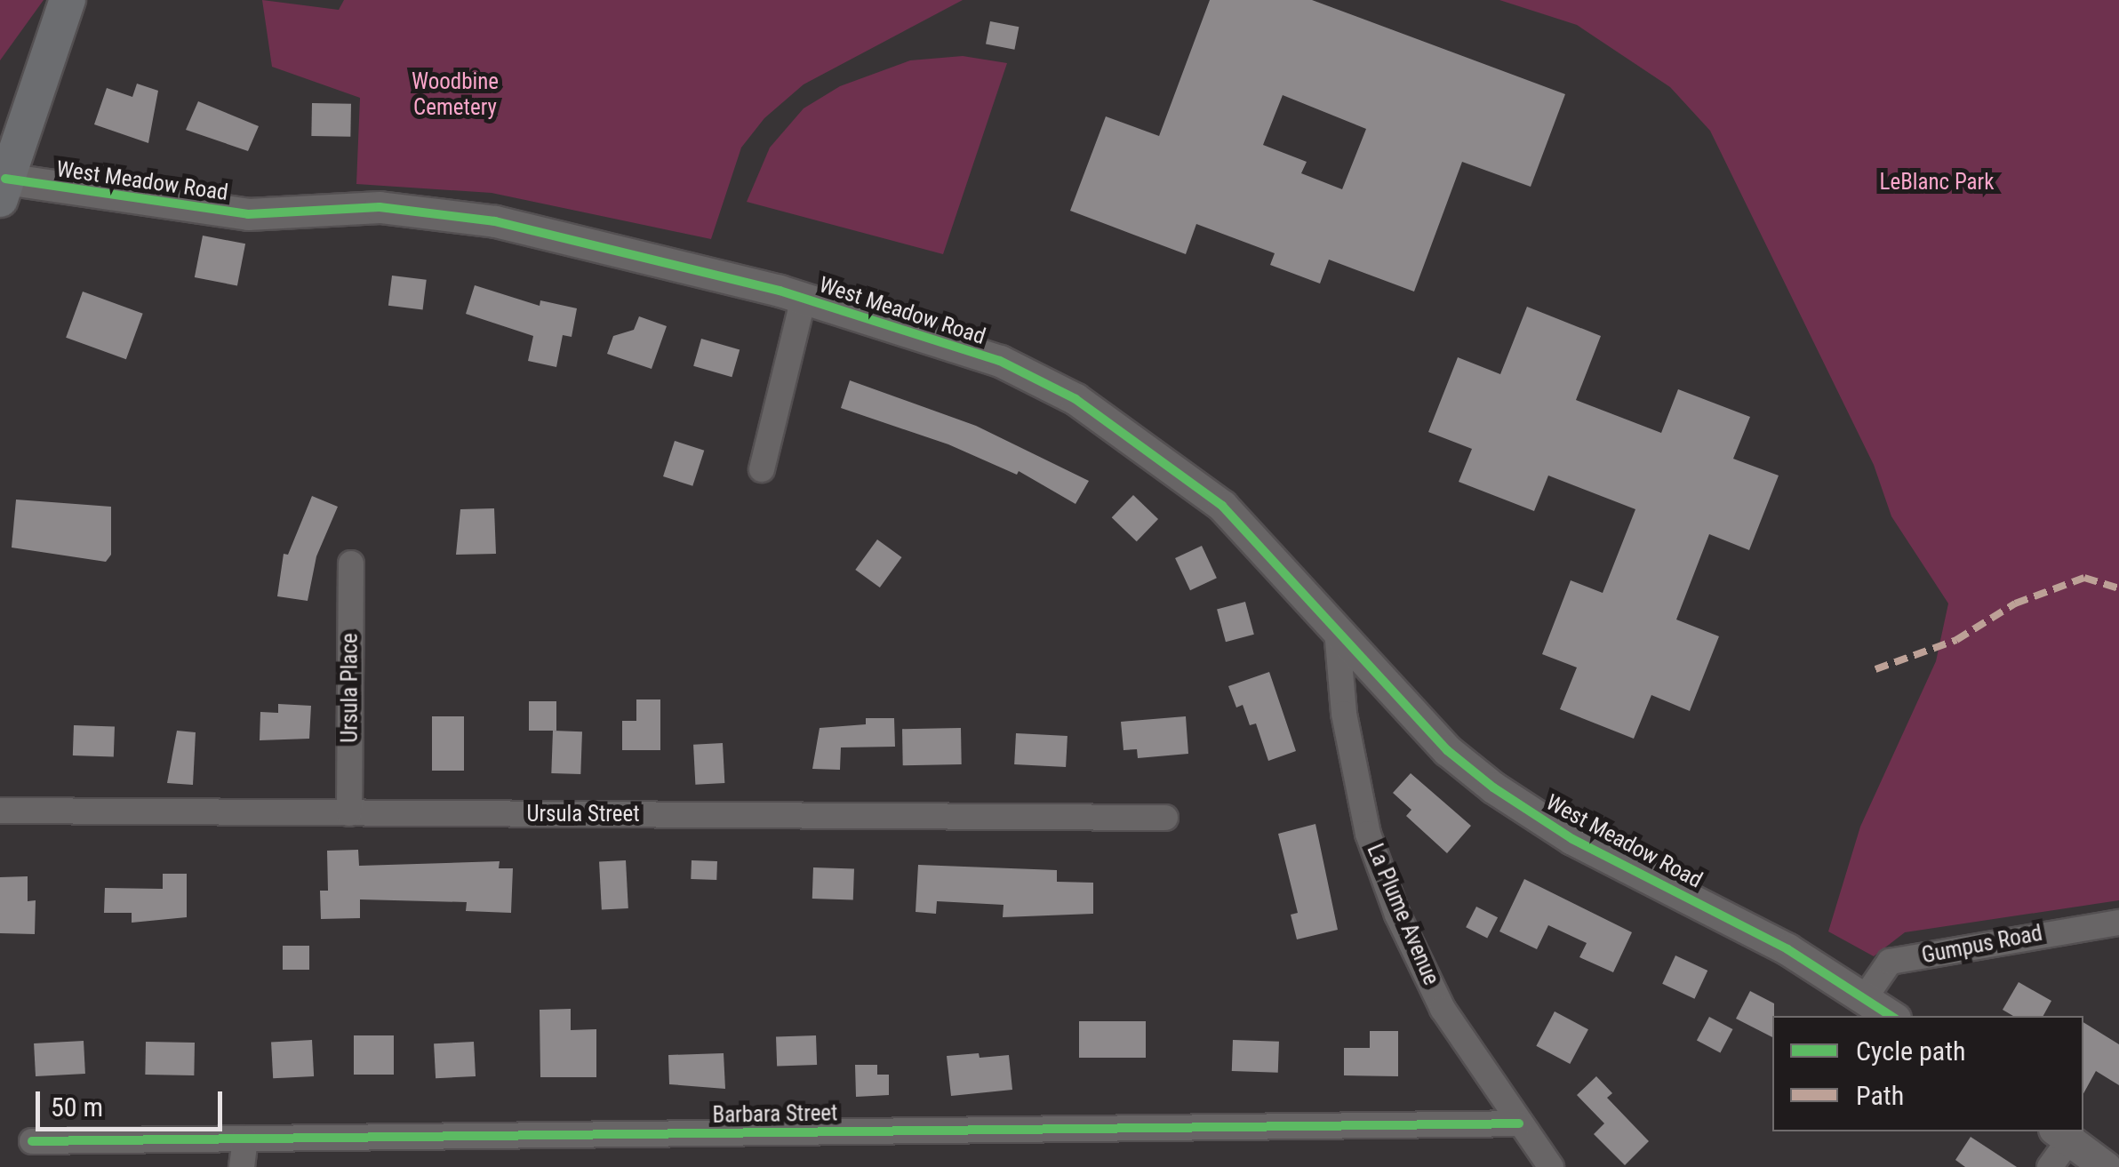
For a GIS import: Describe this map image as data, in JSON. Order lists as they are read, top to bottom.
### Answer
{
  "streets": {
    "street": [
      "West Meadow Road",
      "Ursula Place",
      "Ursula Street",
      "La Plume Avenue",
      "Gumpus Road",
      "Barbara Street"
    ]
  },
  "crossings": [
    ["West Meadow Road", "La Plume Avenue"],
    ["West Meadow Road", "Gumpus Road"],
    ["Ursula Place", "Ursula Street"],
    ["La Plume Avenue", "Barbara Street"]
  ],
  "parks": ["Woodbine Cemetery", "LeBlanc Park"],
  "legend": ["Cycle path", "Path"],
  "scale_bar": "50 m"
}
